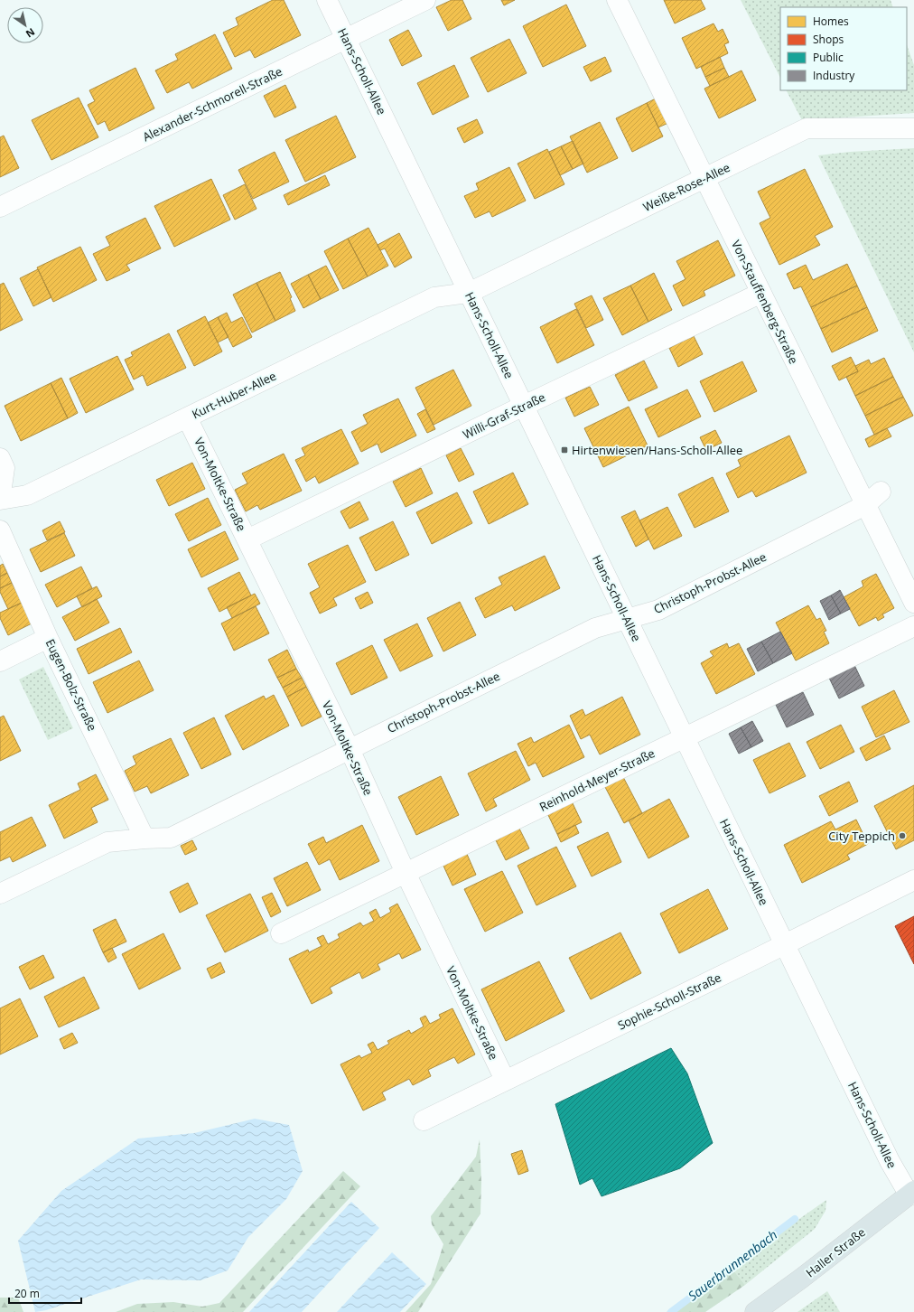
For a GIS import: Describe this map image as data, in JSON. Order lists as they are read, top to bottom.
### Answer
{
  "streets": {
    "main road": ["Haller Straße"],
    "street": [
      "Hans-Scholl-Allee",
      "Alexander-Schmorell-Straße",
      "Weiße-Rose-Allee",
      "Von-Stauffenberg-Straße",
      "Kurt-Huber-Allee",
      "Willi-Graf-Straße",
      "Von-Moltke-Straße",
      "Christoph-Probst-Allee",
      "Eugen-Bolz-Straße",
      "Reinhold-Meyer-Straße",
      "Sophie-Scholl-Straße"
    ]
  },
  "crossings": [
    ["Hans-Scholl-Allee", "Alexander-Schmorell-Straße"],
    ["Hans-Scholl-Allee", "Weiße-Rose-Allee"],
    ["Hans-Scholl-Allee", "Kurt-Huber-Allee"],
    ["Hans-Scholl-Allee", "Willi-Graf-Straße"],
    ["Hans-Scholl-Allee", "Christoph-Probst-Allee"],
    ["Hans-Scholl-Allee", "Reinhold-Meyer-Straße"],
    ["Hans-Scholl-Allee", "Sophie-Scholl-Straße"],
    ["Hans-Scholl-Allee", "Haller Straße"],
    ["Weiße-Rose-Allee", "Von-Stauffenberg-Straße"],
    ["Weiße-Rose-Allee", "Kurt-Huber-Allee"],
    ["Von-Stauffenberg-Straße", "Willi-Graf-Straße"],
    ["Von-Stauffenberg-Straße", "Christoph-Probst-Allee"],
    ["Kurt-Huber-Allee", "Von-Moltke-Straße"],
    ["Willi-Graf-Straße", "Von-Moltke-Straße"],
    ["Von-Moltke-Straße", "Christoph-Probst-Allee"],
    ["Von-Moltke-Straße", "Reinhold-Meyer-Straße"],
    ["Von-Moltke-Straße", "Sophie-Scholl-Straße"],
    ["Christoph-Probst-Allee", "Eugen-Bolz-Straße"]
  ],
  "water": ["Sauerbrunnenbach"],
  "places": {
    "transit": ["Hirtenwiesen/Hans-Scholl-Allee"],
    "other": ["City Teppich"]
  },
  "legend": [
    "Homes",
    "Shops",
    "Public",
    "Industry"
  ],
  "scale_bar": "20 m",
  "north": "bottom right"
}
